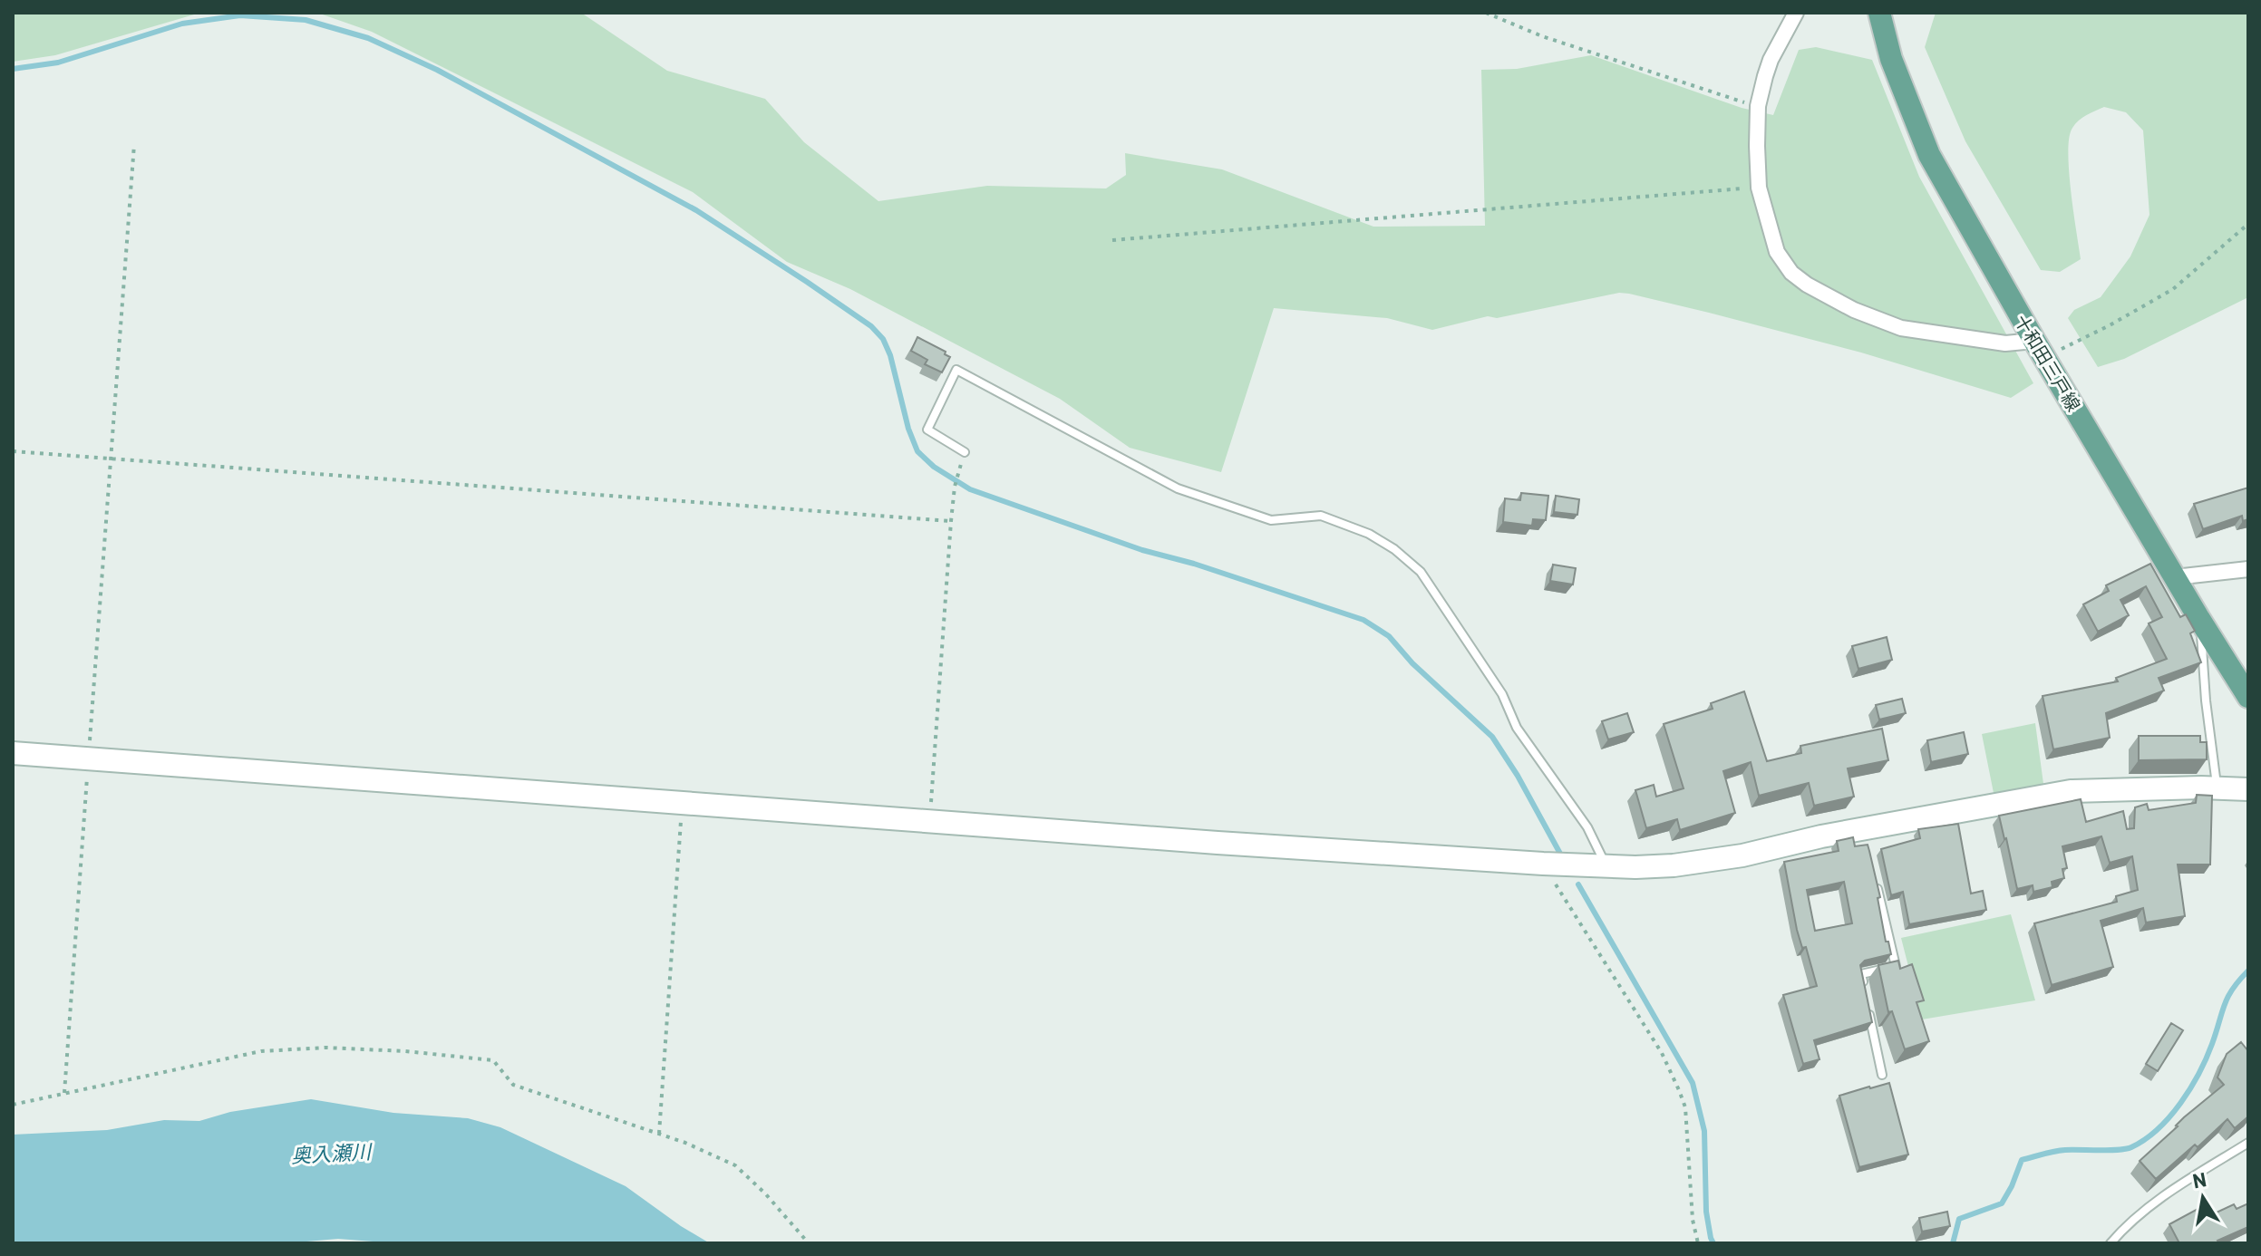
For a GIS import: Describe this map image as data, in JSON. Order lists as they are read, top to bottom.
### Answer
{
  "streets": {
    "main road": ["十和田三戸線"]
  },
  "water": ["奥入瀬川"],
  "north": "top"
}
